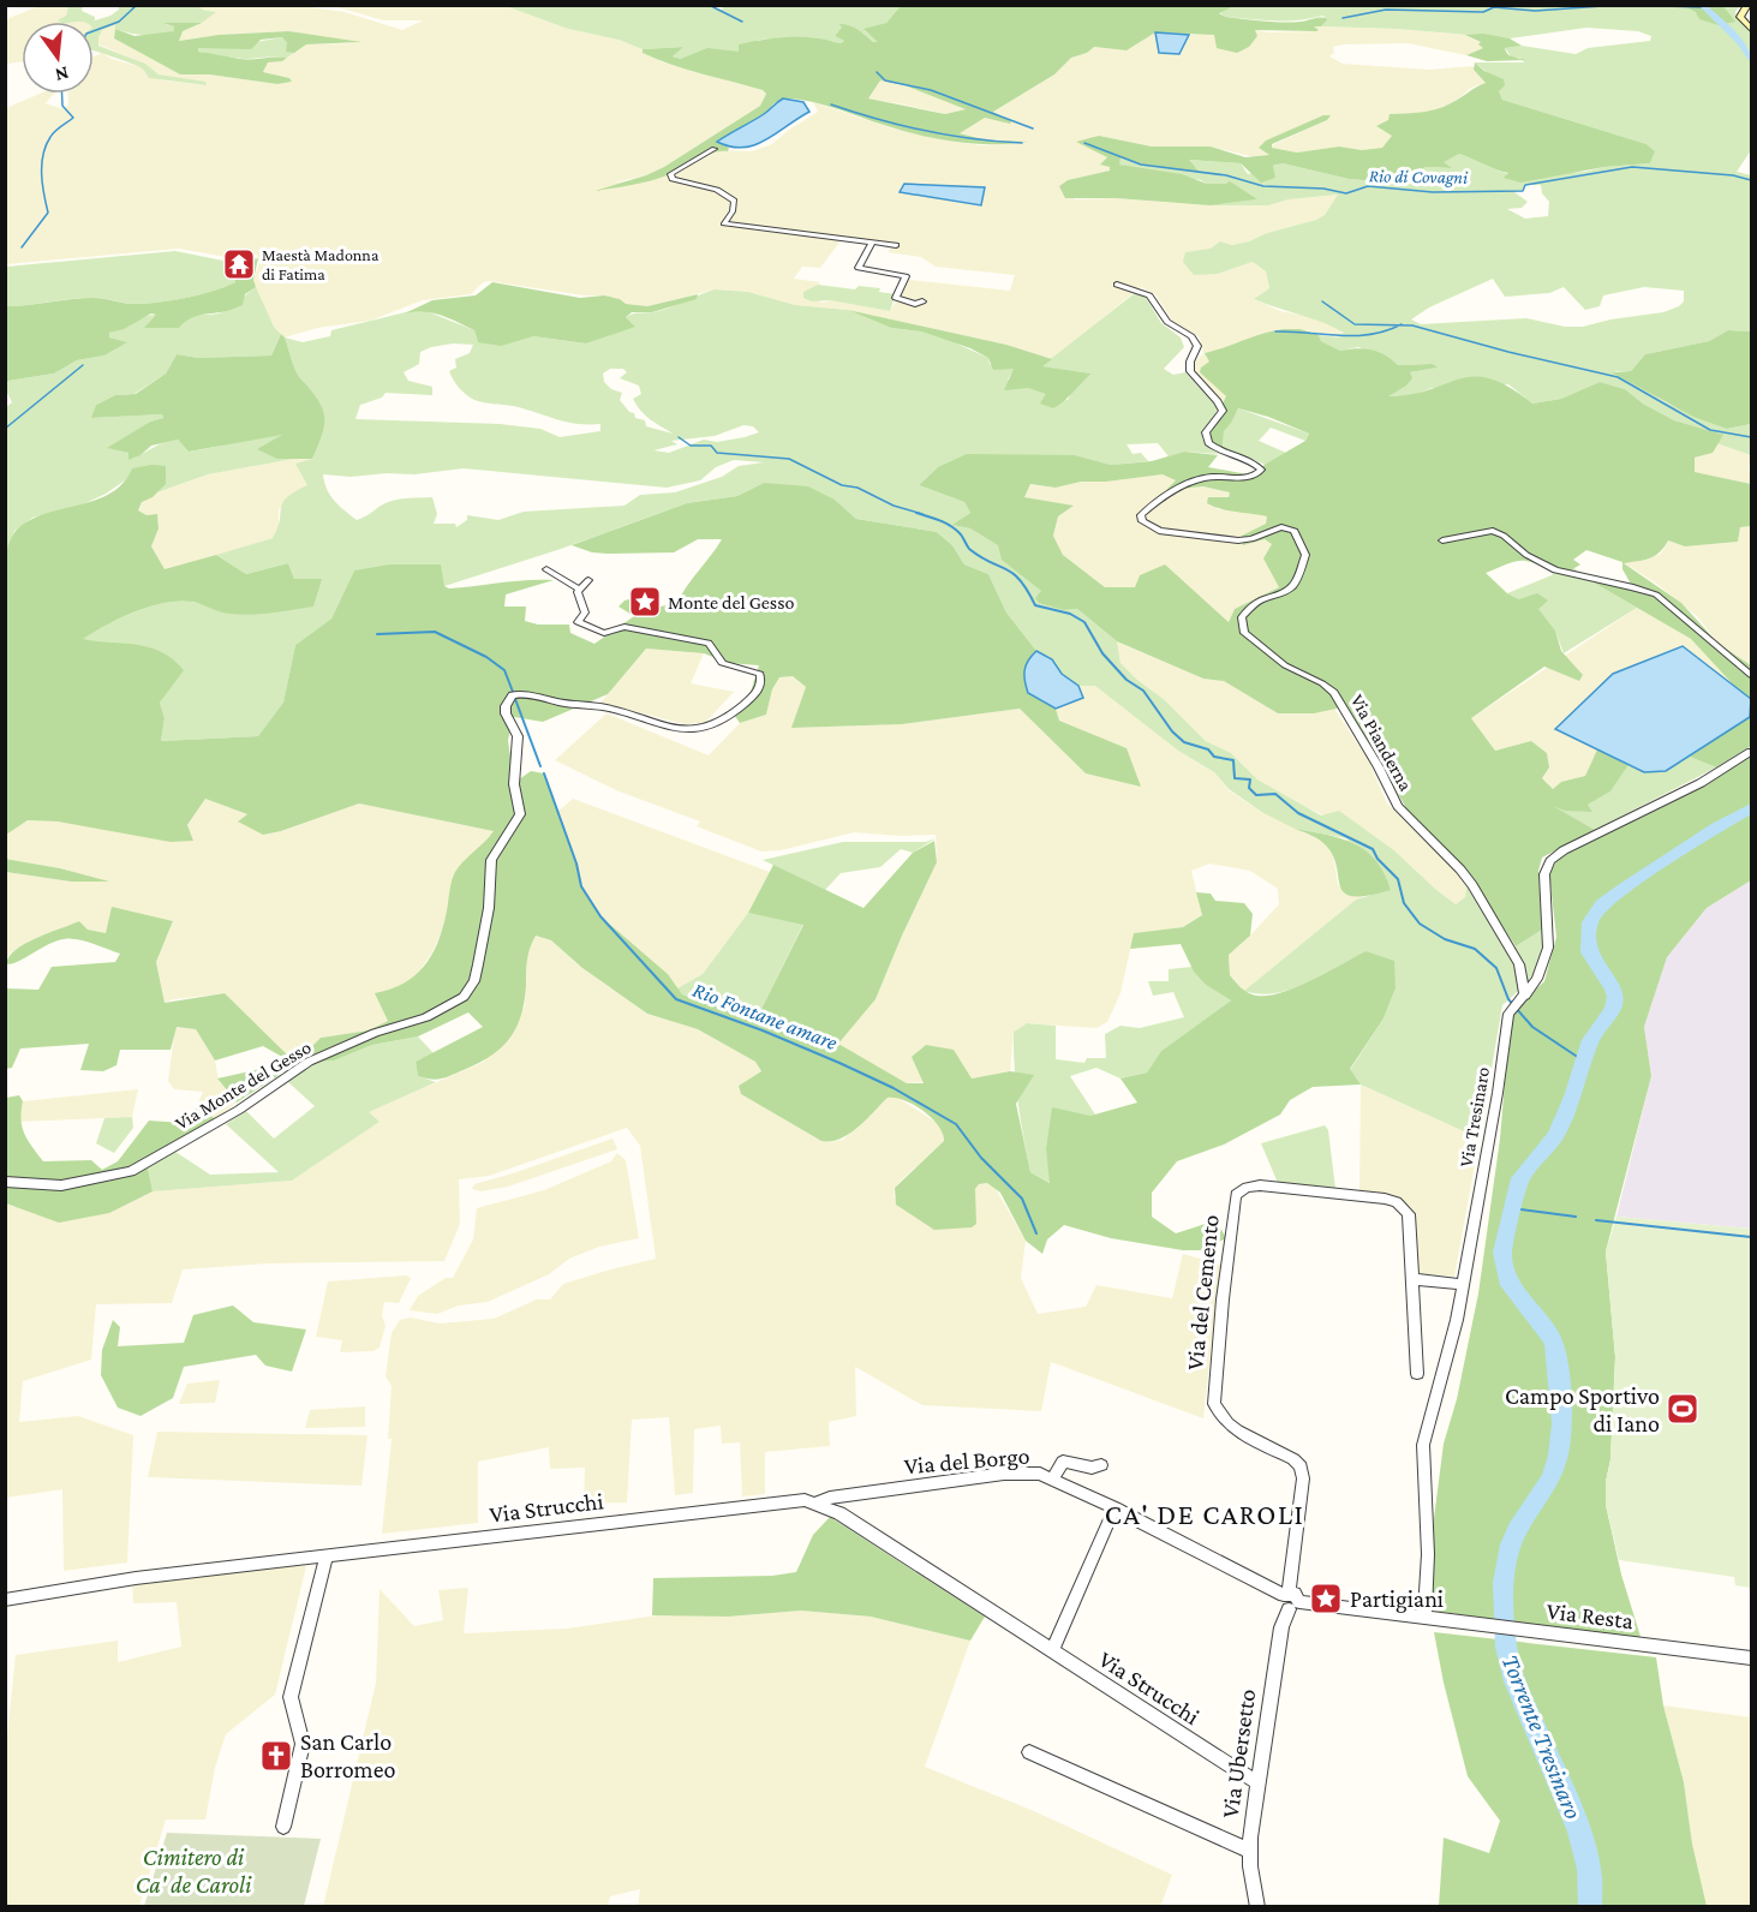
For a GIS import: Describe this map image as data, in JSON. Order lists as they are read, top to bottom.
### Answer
{
  "streets": {
    "street": [
      "Via Pianderna",
      "Via Monte del Gesso",
      "Via Tresinaro",
      "Via del Cemento",
      "Via del Borgo",
      "Via Strucchi",
      "Via Resta",
      "Via Ubersetto"
    ]
  },
  "crossings": [
    ["Via Pianderna", "Via Tresinaro"],
    ["Via Tresinaro", "Via del Borgo"],
    ["Via Tresinaro", "Via Resta"],
    ["Via del Cemento", "Via del Borgo"],
    ["Via del Cemento", "Via Ubersetto"],
    ["Via del Borgo", "Via Strucchi"],
    ["Via del Borgo", "Via Resta"],
    ["Via del Borgo", "Via Ubersetto"],
    ["Via Strucchi", "Via Ubersetto"]
  ],
  "districts": ["CA' DE CAROLI"],
  "water": ["Rio di Covagni", "Rio Fontane amare", "Torrente Tresinaro"],
  "parks": ["Cimitero di Ca' de Caroli"],
  "places": {
    "temple": ["Maestà Madonna di Fatima"],
    "place": ["Monte del Gesso", "Partigiani"],
    "sports": ["Campo Sportivo di Iano"],
    "church": ["San Carlo Borromeo"]
  },
  "north": "bottom"
}
